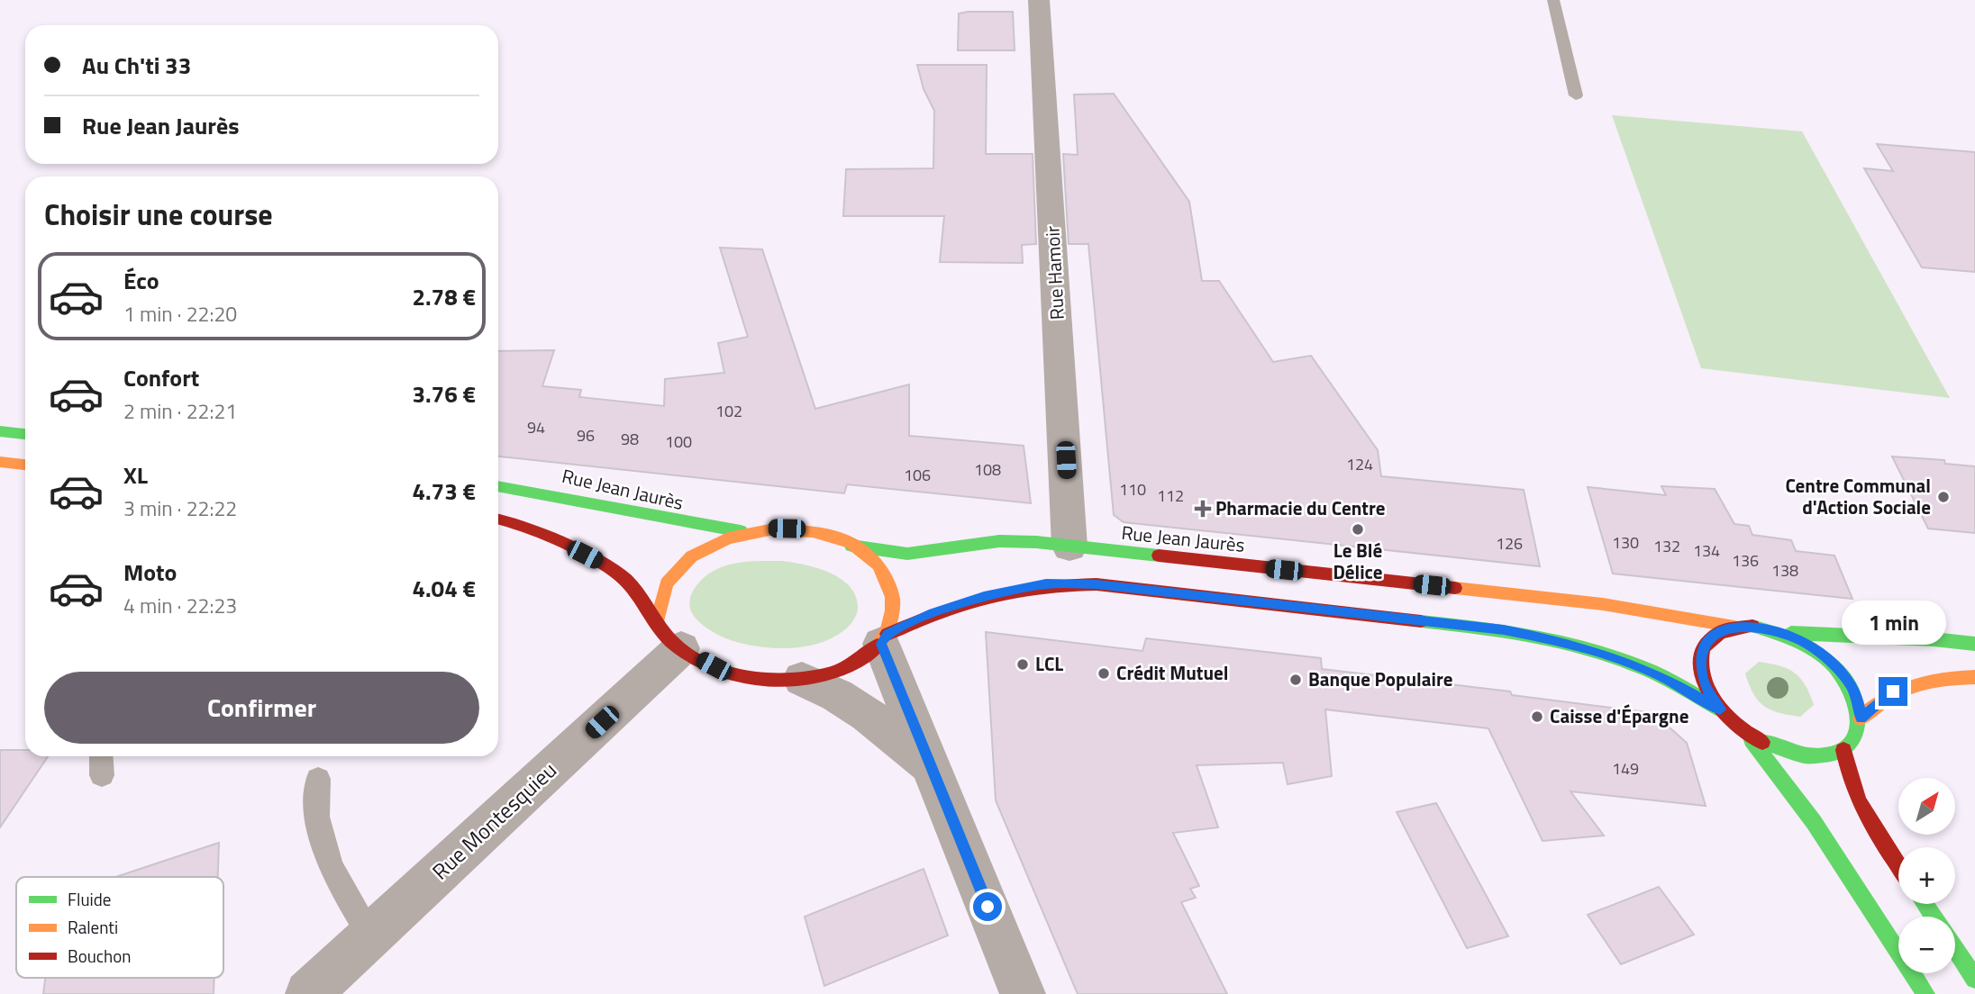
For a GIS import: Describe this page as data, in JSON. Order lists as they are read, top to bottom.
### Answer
{
  "streets": {
    "main road": ["Rue Jean Jaurès"],
    "street": ["Rue Hamoir", "Rue Montesquieu"]
  },
  "crossings": [
    ["Rue Hamoir", "Rue Jean Jaurès"],
    ["Rue Jean Jaurès", "Rue Montesquieu"]
  ],
  "places": {
    "other": [
      "Centre Communal d'Action Sociale",
      "Le Blé Délice",
      "LCL",
      "Crédit Mutuel",
      "Banque Populaire",
      "Caisse d'Épargne"
    ],
    "health": ["Pharmacie du Centre"]
  },
  "house_numbers": [
    "102",
    "94",
    "96",
    "98",
    "100",
    "124",
    "108",
    "106",
    "110",
    "112",
    "130",
    "126",
    "132",
    "134",
    "136",
    "138",
    "149"
  ],
  "legend": ["Fluide", "Ralenti", "Bouchon"],
  "north": "top right",
  "page": {
    "banner": ["Au Ch'ti 33", "Rue Jean Jaurès"],
    "heading": "Choisir une course",
    "list": [
      {
        "name": "Éco",
        "note": "1 min · 22:20",
        "value": "2.78 €"
      },
      {
        "name": "Confort",
        "note": "2 min · 22:21",
        "value": "3.76 €"
      },
      {
        "name": "XL",
        "note": "3 min · 22:22",
        "value": "4.73 €"
      },
      {
        "name": "Moto",
        "note": "4 min · 22:23",
        "value": "4.04 €"
      }
    ],
    "bubble": "1 min",
    "buttons": "Confirmer",
    "map_buttons": ["+", "−"]
  }
}
